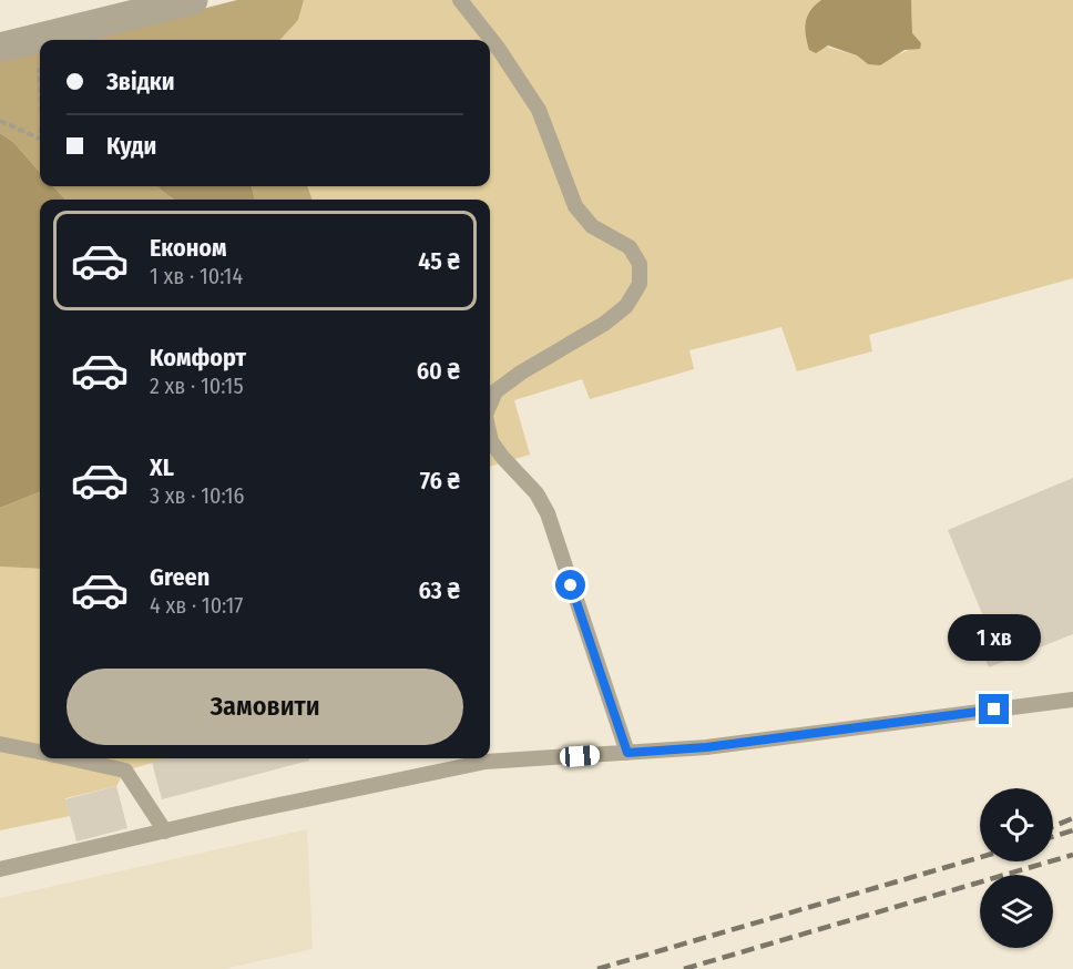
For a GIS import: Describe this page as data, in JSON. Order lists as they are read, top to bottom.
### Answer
{
  "page": {
    "banner": ["Звідки", "Куди"],
    "list": [
      {
        "name": "Економ",
        "note": "1 хв · 10:14",
        "value": "45 ₴"
      },
      {
        "name": "Комфорт",
        "note": "2 хв · 10:15",
        "value": "60 ₴"
      },
      {
        "name": "XL",
        "note": "3 хв · 10:16",
        "value": "76 ₴"
      },
      {
        "name": "Green",
        "note": "4 хв · 10:17",
        "value": "63 ₴"
      }
    ],
    "bubble": "1 хв",
    "buttons": "Замовити"
  }
}
